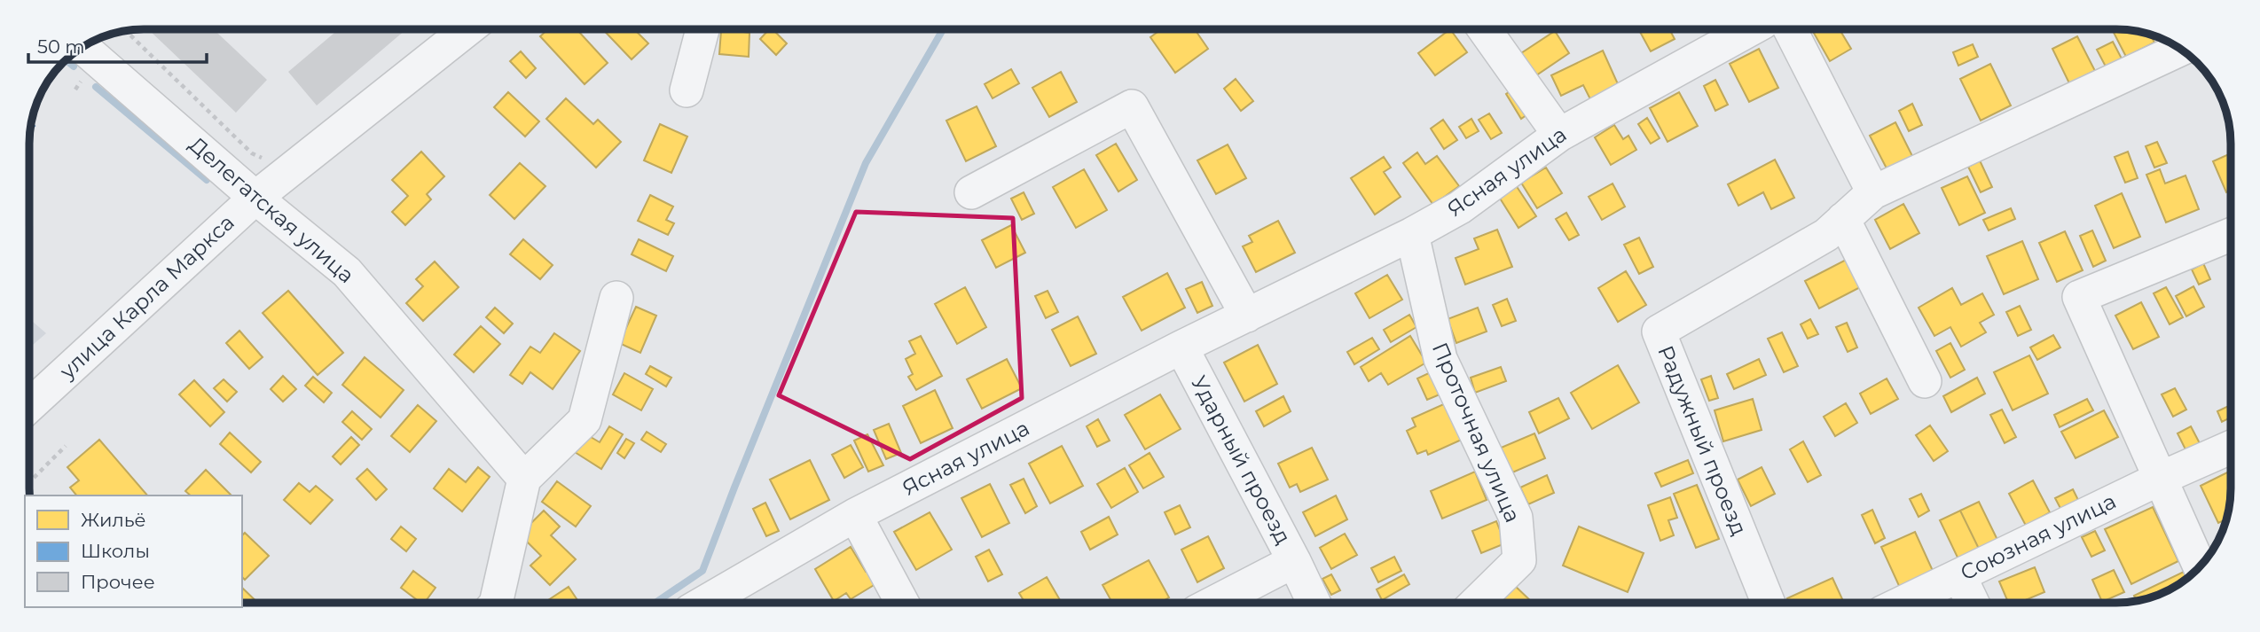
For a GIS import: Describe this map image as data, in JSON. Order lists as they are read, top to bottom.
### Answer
{
  "streets": {
    "street": [
      "Ясная улица",
      "Делегатская улица",
      "улица Карла Маркса",
      "Проточная улица",
      "Радужный проезд",
      "Ударный проезд",
      "Союзная улица"
    ]
  },
  "crossings": [
    ["Ясная улица", "Проточная улица"],
    ["Делегатская улица", "улица Карла Маркса"]
  ],
  "legend": ["Жильё", "Школы", "Прочее"],
  "scale_bar": "50 m"
}
